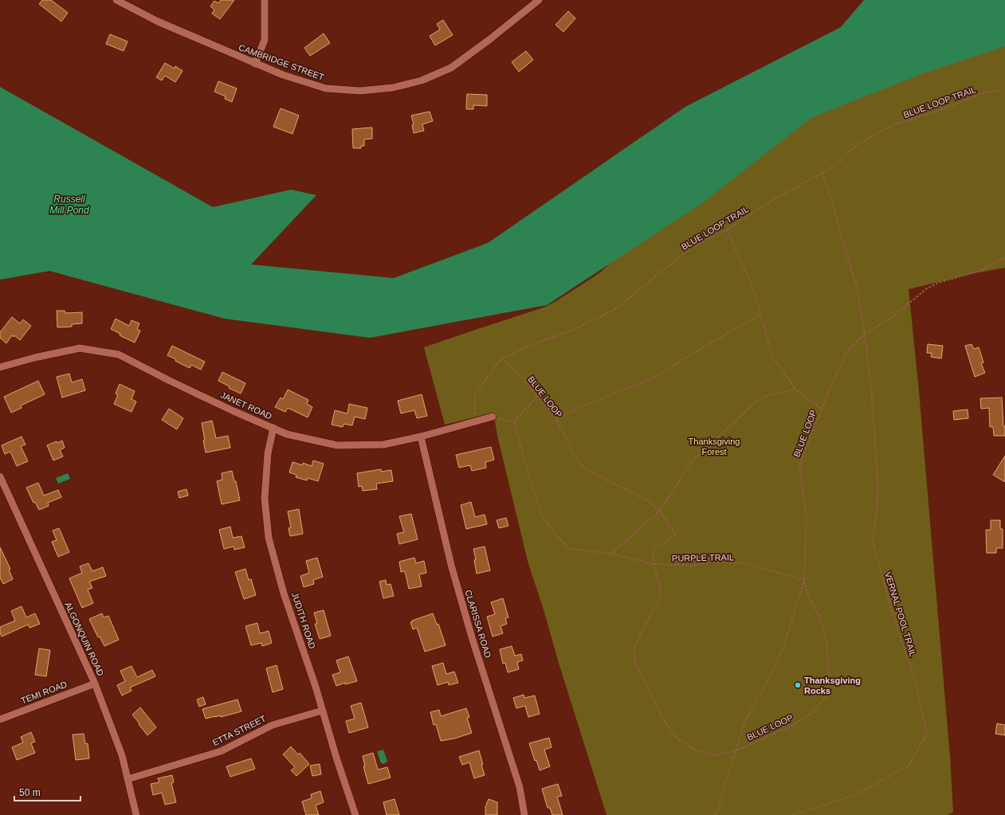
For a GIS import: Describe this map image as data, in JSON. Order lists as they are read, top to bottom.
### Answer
{
  "streets": {
    "street": [
      "CAMBRIDGE STREET",
      "JANET ROAD",
      "JUDITH ROAD",
      "CLARISSA ROAD",
      "ALGONQUIN ROAD",
      "TEMI ROAD",
      "ETTA STREET"
    ],
    "path": [
      "BLUE LOOP TRAIL",
      "BLUE LOOP",
      "PURPLE TRAIL",
      "VERNAL POOL TRAIL"
    ]
  },
  "crossings": [
    ["BLUE LOOP TRAIL", "BLUE LOOP"],
    ["BLUE LOOP TRAIL", "JANET ROAD"],
    ["BLUE LOOP TRAIL", "VERNAL POOL TRAIL"],
    ["BLUE LOOP", "PURPLE TRAIL"],
    ["BLUE LOOP", "VERNAL POOL TRAIL"],
    ["JANET ROAD", "JUDITH ROAD"],
    ["JANET ROAD", "CLARISSA ROAD"],
    ["JUDITH ROAD", "ETTA STREET"],
    ["ALGONQUIN ROAD", "TEMI ROAD"],
    ["ALGONQUIN ROAD", "ETTA STREET"]
  ],
  "water": ["Russell Mill Pond"],
  "parks": ["Thanksgiving Forest"],
  "places": ["Thanksgiving Rocks"],
  "scale_bar": "50 m"
}
